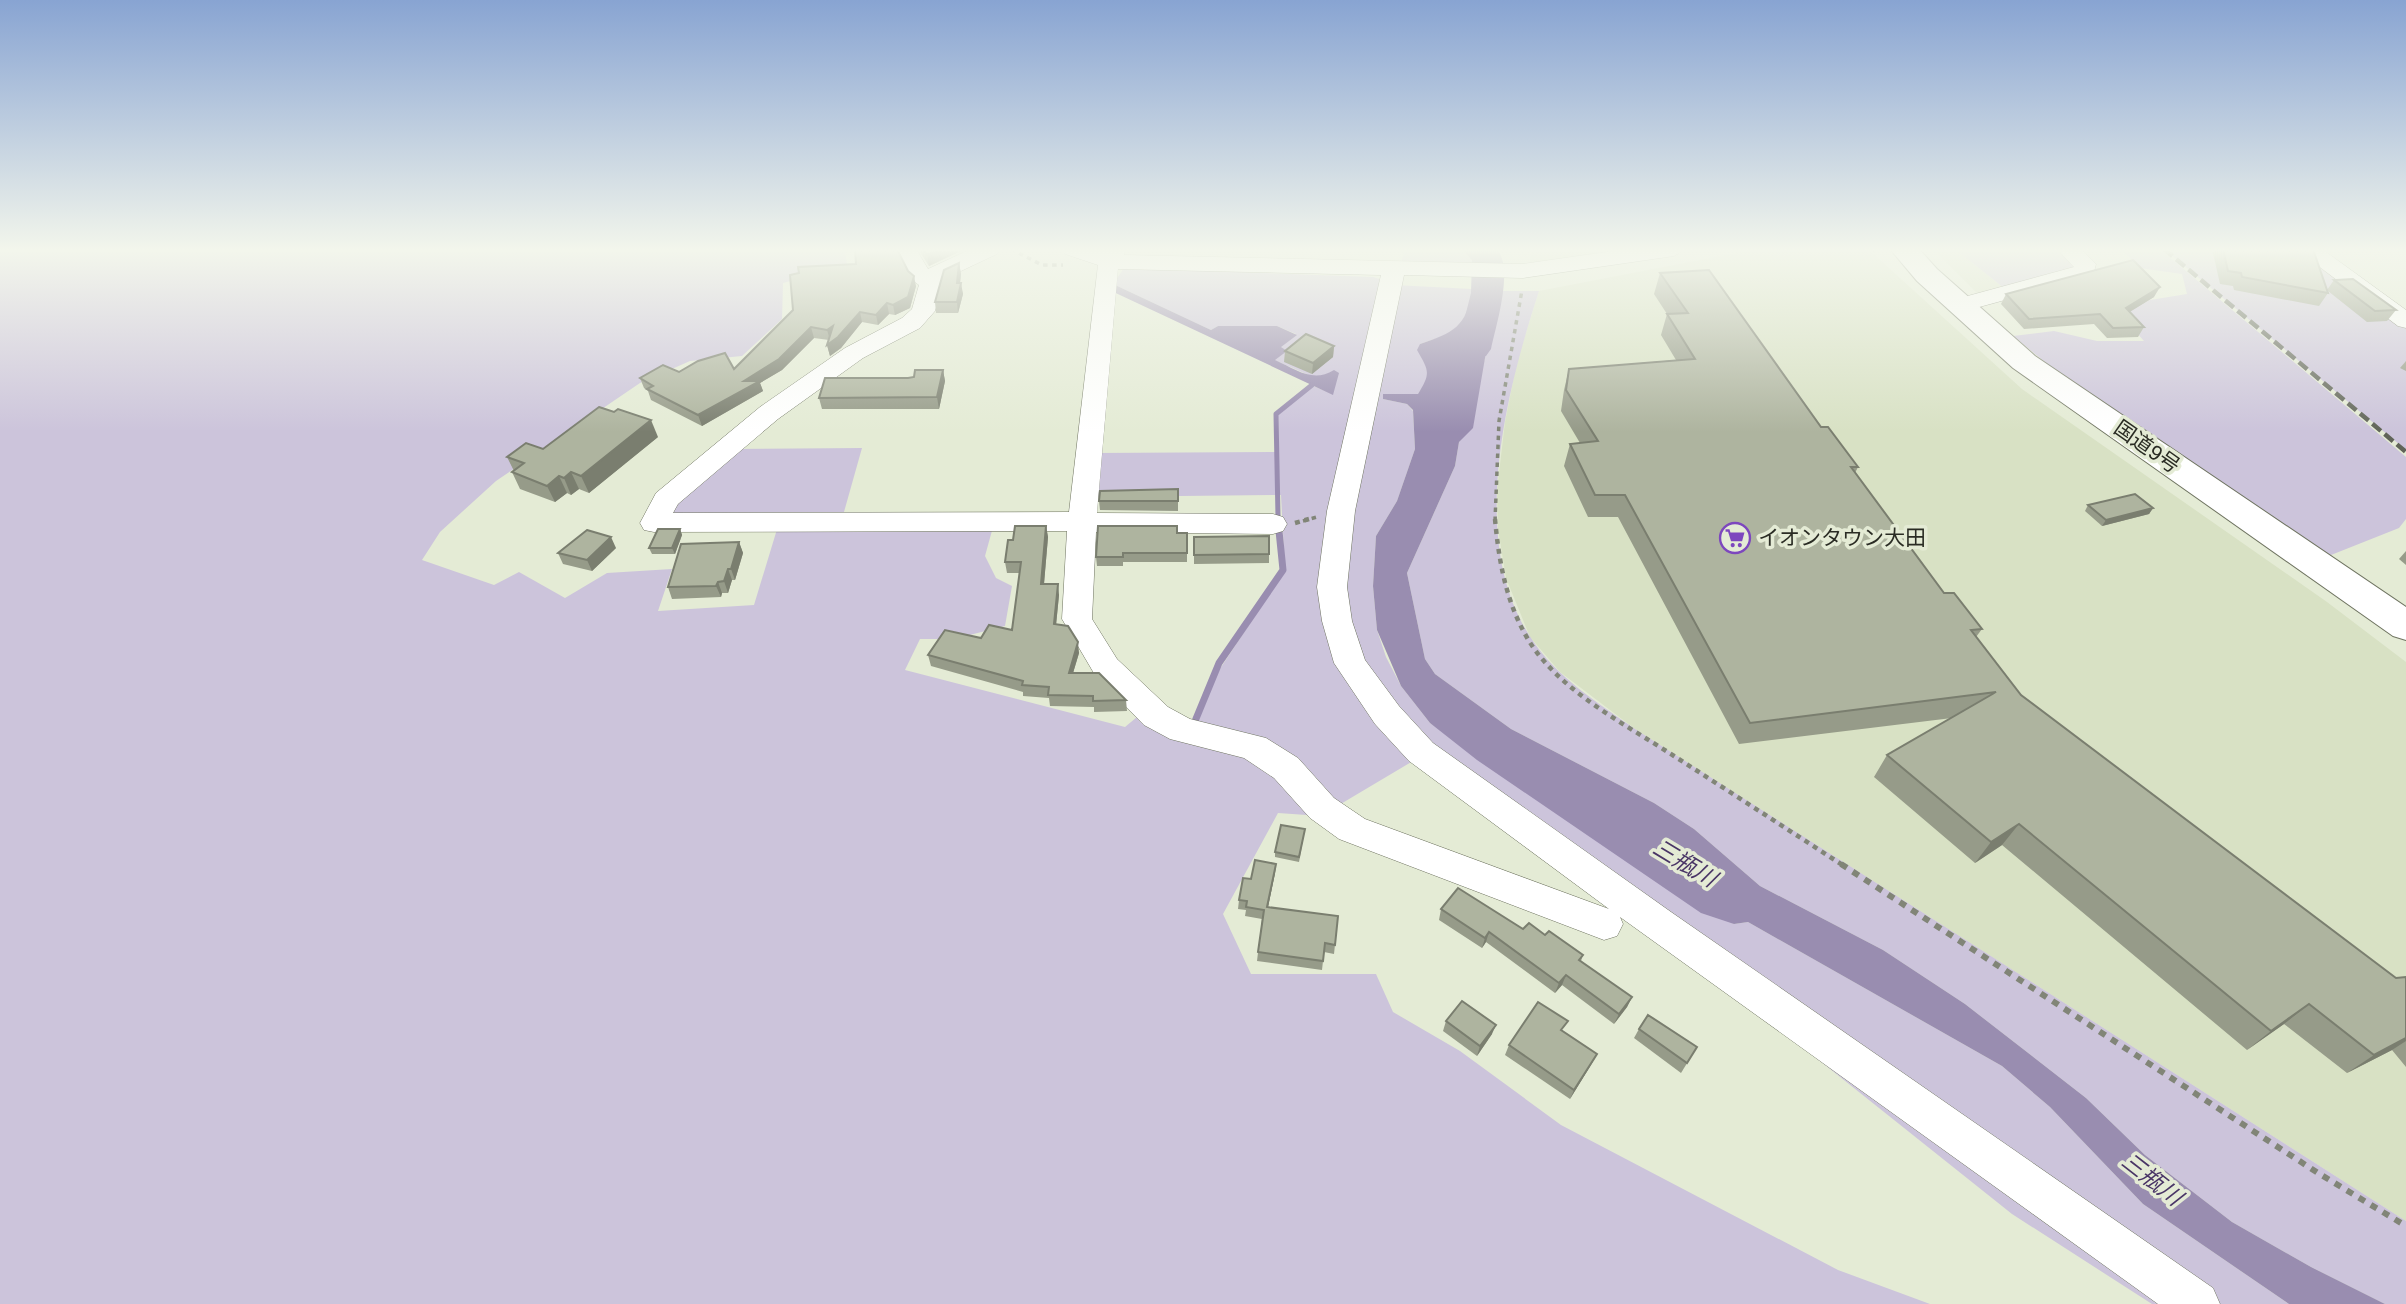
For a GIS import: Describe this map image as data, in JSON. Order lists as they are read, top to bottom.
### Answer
{
  "streets": {
    "highway": ["国道9号"]
  },
  "water": ["三瓶川"],
  "places": {
    "supermarket": ["イオンタウン大田"]
  }
}
